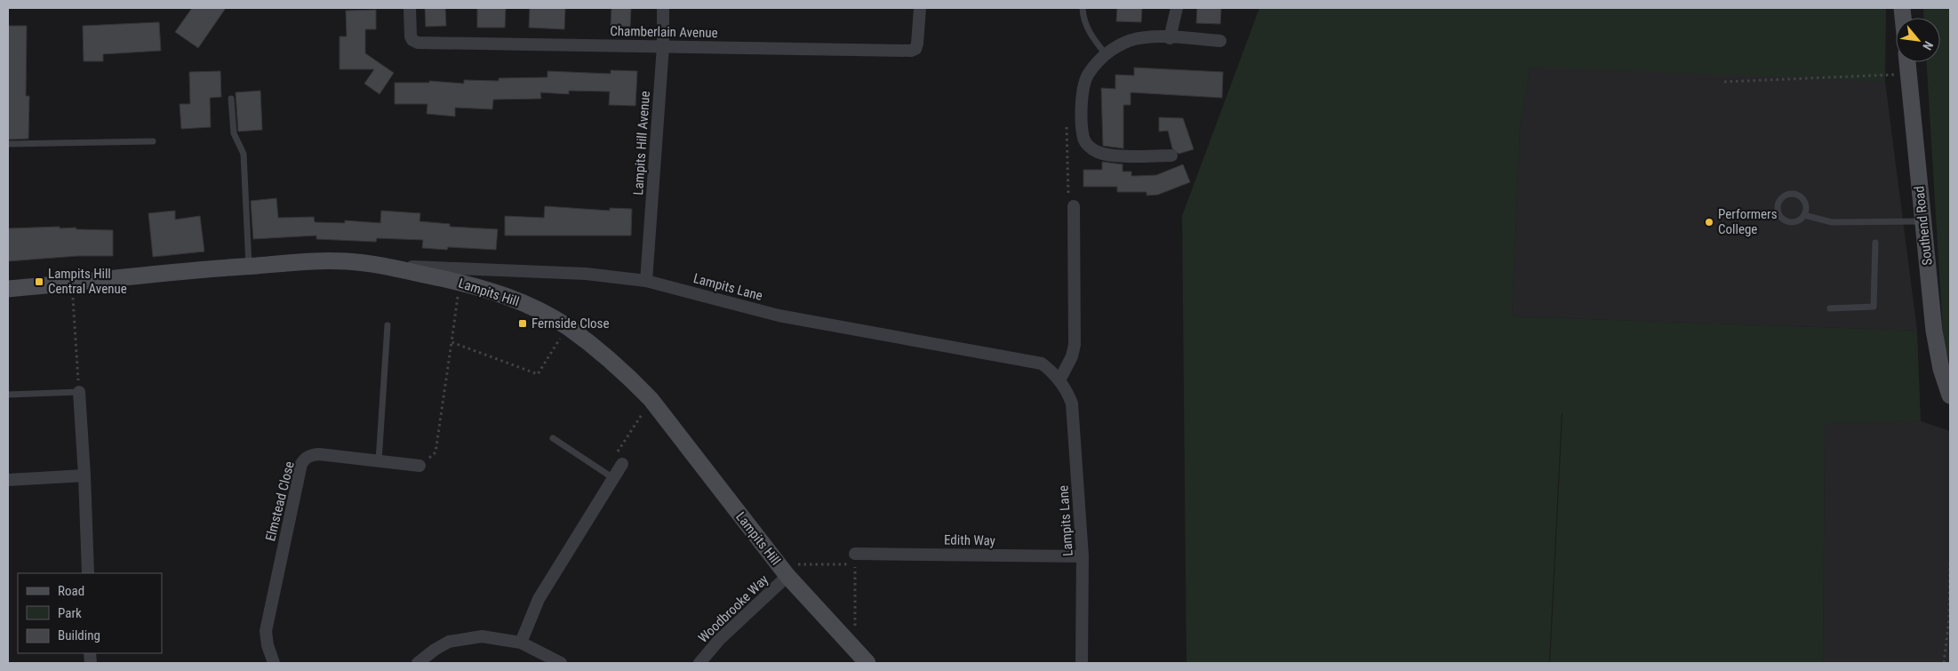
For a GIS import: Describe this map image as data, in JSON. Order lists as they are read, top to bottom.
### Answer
{
  "streets": {
    "main road": ["Southend Road", "Lampits Hill"],
    "street": [
      "Chamberlain Avenue",
      "Lampits Hill Avenue",
      "Lampits Lane",
      "Elmstead Close",
      "Edith Way",
      "Woodbrooke Way"
    ]
  },
  "crossings": [
    ["Chamberlain Avenue", "Lampits Hill Avenue"],
    ["Lampits Hill Avenue", "Lampits Lane"],
    ["Lampits Lane", "Lampits Hill"],
    ["Lampits Lane", "Edith Way"],
    ["Lampits Hill", "Woodbrooke Way"]
  ],
  "places": {
    "other": ["Performers College"],
    "transit": ["Lampits Hill Central Avenue", "Fernside Close"]
  },
  "legend": ["Road", "Park", "Building"],
  "north": "bottom right"
}
